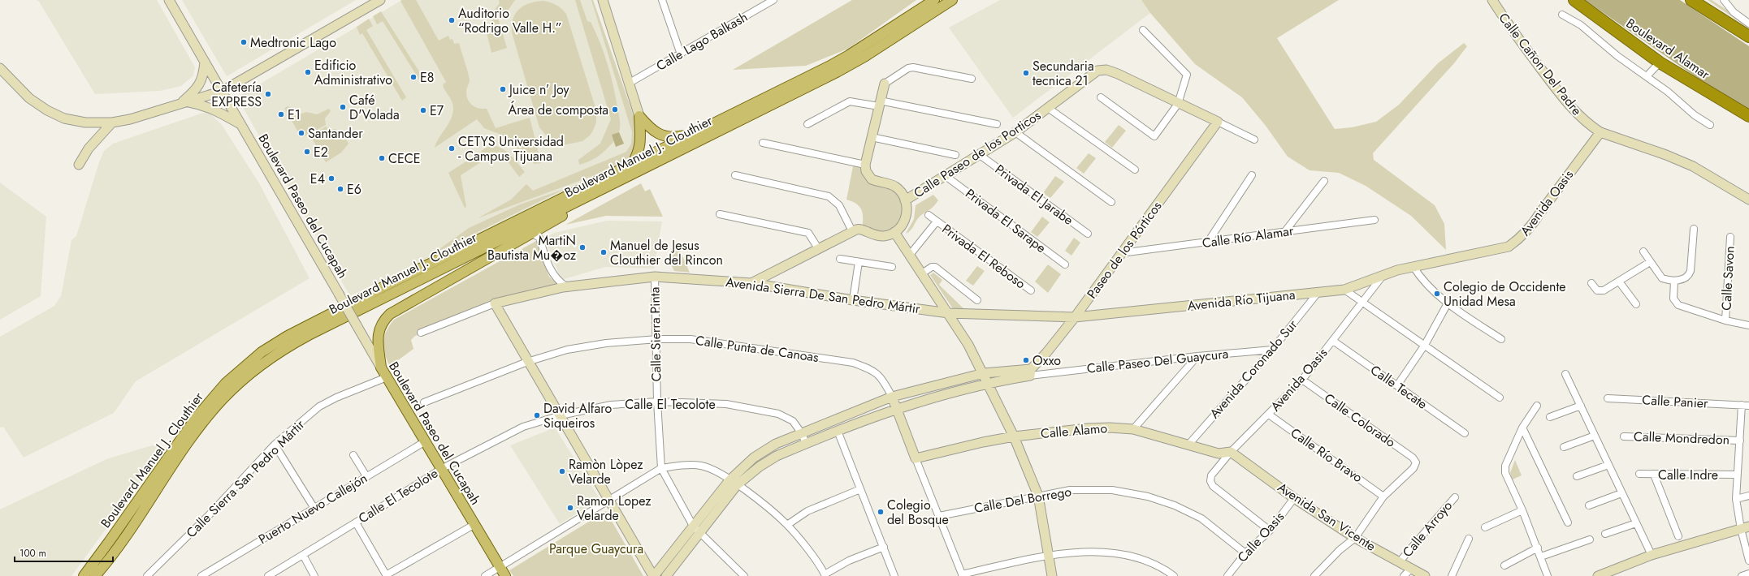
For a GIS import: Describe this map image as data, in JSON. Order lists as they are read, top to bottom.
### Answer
{
  "streets": {
    "highway": ["Boulevard Alamar"],
    "main road": ["Boulevard Manuel J. Clouthier", "Boulevard Paseo del Cucapah"],
    "street": [
      "Calle Lago Balkash",
      "Calle Cañon Del Padre",
      "Calle Paseo de los Porticos",
      "Privada El Jarabe",
      "Avenida Oasis",
      "Privada El Sarape",
      "Calle Río Alamar",
      "Paseo de los Pórticos",
      "Privada El Reboso",
      "Calle Savon",
      "Avenida Sierra De San Pedro Mártir",
      "Avenida Río Tijuana",
      "Calle Sierra Pinta",
      "Calle Punta de Canoas",
      "Calle Paseo Del Guaycura",
      "Avenida Coronado Sur",
      "Calle Tecate",
      "Calle Panier",
      "Calle El Tecolote",
      "Calle Colorado",
      "Calle Alamo",
      "Calle Mondredon",
      "Calle Río Bravo",
      "Calle Indre",
      "Calle Sierra San Pedro Mártir",
      "Calle Del Borrego",
      "Puerto Nuevo Callejón",
      "Avenida San Vicente",
      "Calle Arroyo",
      "Calle Oasis"
    ]
  },
  "crossings": [
    ["Calle Cañon Del Padre", "Avenida Oasis"],
    ["Calle Paseo de los Porticos", "Privada El Jarabe"],
    ["Calle Paseo de los Porticos", "Privada El Sarape"],
    ["Calle Paseo de los Porticos", "Paseo de los Pórticos"],
    ["Avenida Oasis", "Avenida Río Tijuana"],
    ["Avenida Oasis", "Calle Tecate"],
    ["Avenida Oasis", "Calle Colorado"],
    ["Avenida Oasis", "Calle Alamo"],
    ["Avenida Oasis", "Calle Río Bravo"],
    ["Avenida Oasis", "Avenida San Vicente"],
    ["Avenida Oasis", "Calle Oasis"],
    ["Boulevard Paseo del Cucapah", "Calle El Tecolote"],
    ["Boulevard Paseo del Cucapah", "Calle Sierra San Pedro Mártir"],
    ["Boulevard Paseo del Cucapah", "Puerto Nuevo Callejón"],
    ["Calle Río Alamar", "Paseo de los Pórticos"],
    ["Paseo de los Pórticos", "Avenida Río Tijuana"],
    ["Paseo de los Pórticos", "Calle Paseo Del Guaycura"],
    ["Avenida Sierra De San Pedro Mártir", "Avenida Río Tijuana"],
    ["Avenida Sierra De San Pedro Mártir", "Calle Sierra Pinta"],
    ["Avenida Río Tijuana", "Avenida Coronado Sur"],
    ["Calle Sierra Pinta", "Calle Punta de Canoas"],
    ["Calle Sierra Pinta", "Calle El Tecolote"],
    ["Calle Punta de Canoas", "Calle Alamo"],
    ["Calle Punta de Canoas", "Calle Del Borrego"],
    ["Calle Paseo Del Guaycura", "Avenida Coronado Sur"],
    ["Avenida Coronado Sur", "Calle Alamo"],
    ["Calle Colorado", "Calle Río Bravo"],
    ["Calle Alamo", "Avenida San Vicente"],
    ["Calle Del Borrego", "Calle Oasis"],
    ["Avenida San Vicente", "Calle Arroyo"],
    ["Avenida San Vicente", "Calle Oasis"]
  ],
  "parks": ["Parque Guaycura"],
  "places": [
    "Auditorio “Rodrigo Valle H.”",
    "Medtronic Lago",
    "Edificio Administrativo",
    "Secundaria tecnica 21",
    "E8",
    "Juice n’ Joy",
    "Cafetería EXPRESS",
    "Café D'Volada",
    "Área de composta",
    "E7",
    "E1",
    "Santander",
    "CETYS Universidad - Campus Tijuana",
    "E2",
    "CECE",
    "E4",
    "E6",
    "MartiN Bautista Mu�oz",
    "Manuel de Jesus Clouthier del Rincon",
    "Colegio de Occidente Unidad Mesa",
    "Oxxo",
    "David Alfaro Siqueiros",
    "Ramòn Lòpez Velarde",
    "Ramon Lopez Velarde",
    "Colegio del Bosque"
  ],
  "scale_bar": "100 m"
}
